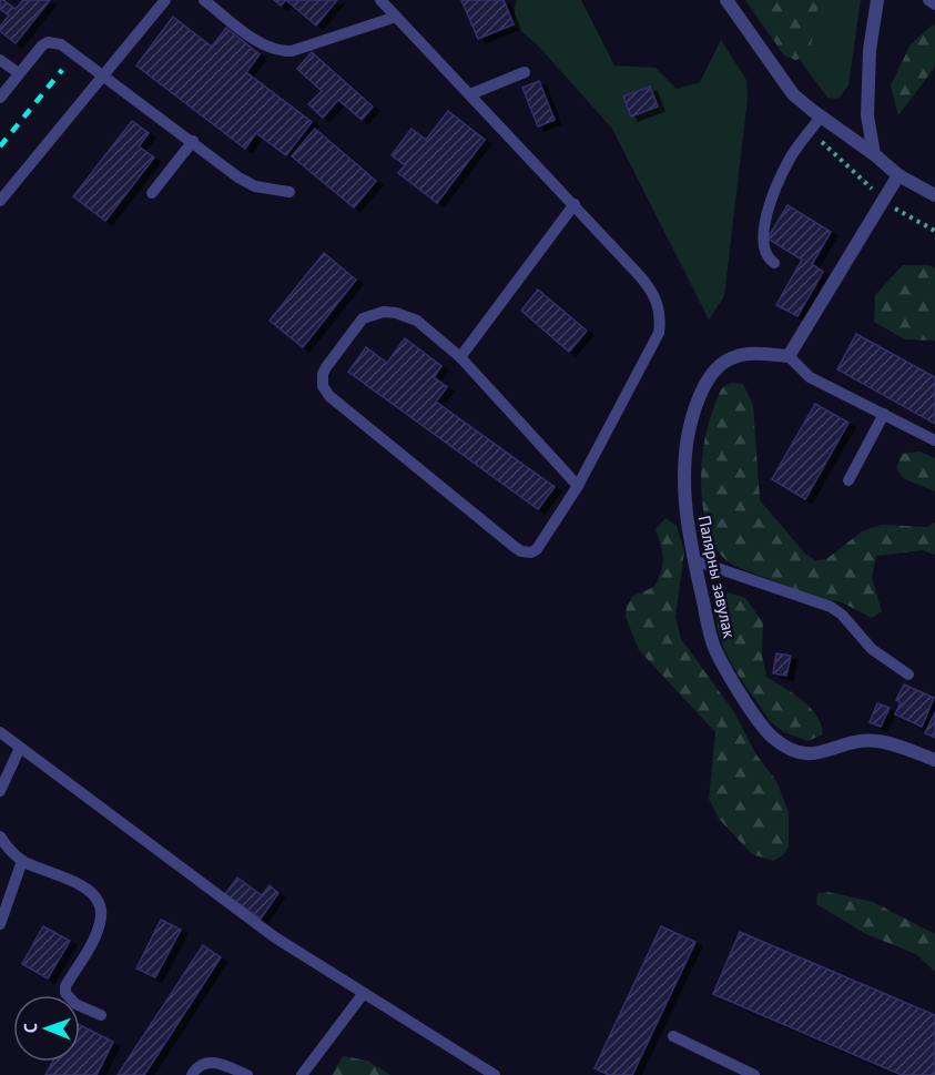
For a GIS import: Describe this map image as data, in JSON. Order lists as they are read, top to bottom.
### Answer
{
  "streets": {
    "street": ["Палярны завулак"]
  },
  "north": "left"
}
